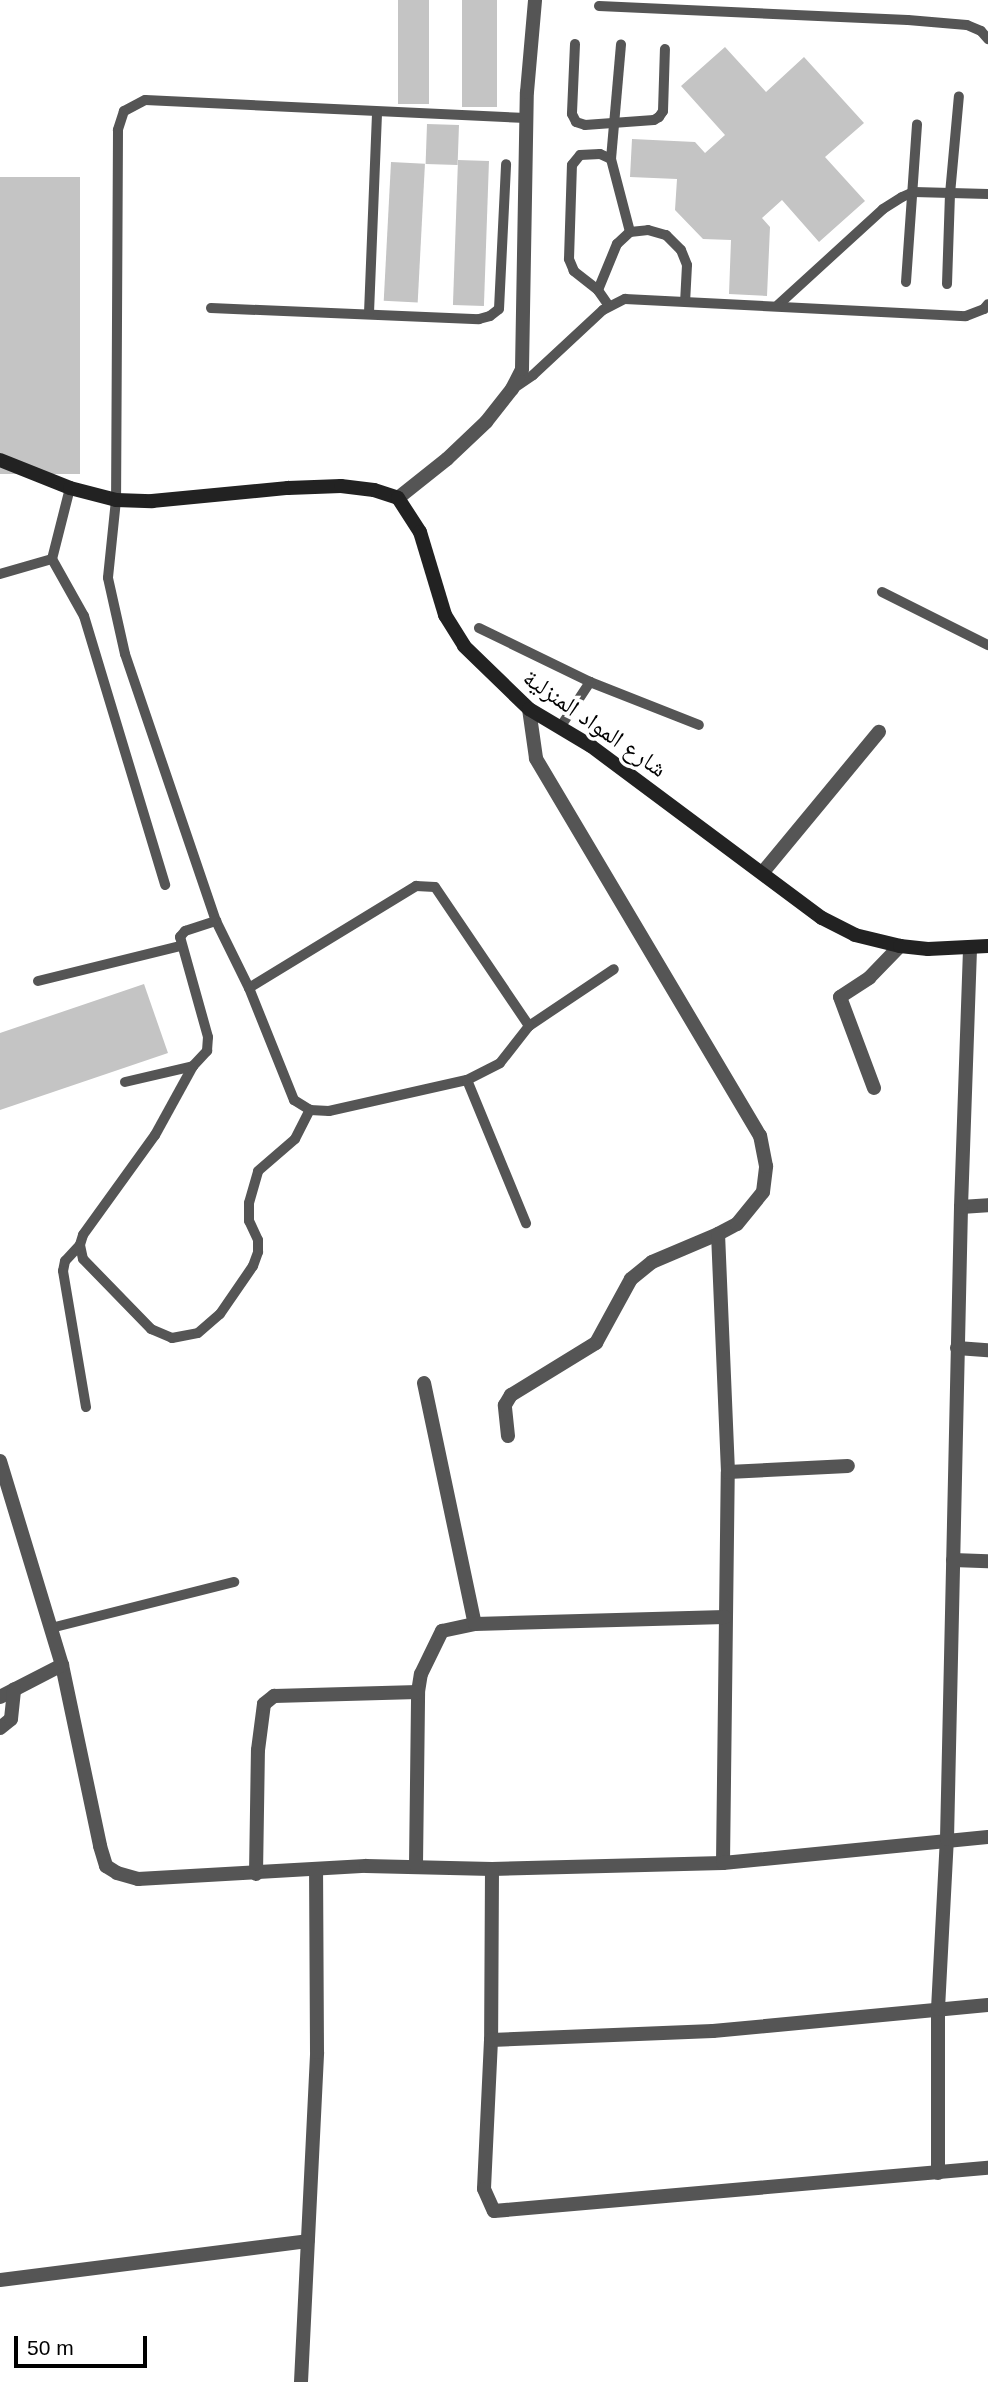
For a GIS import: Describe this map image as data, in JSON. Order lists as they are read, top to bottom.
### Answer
{
  "streets": {
    "street": ["شارع المواد المنزلية"]
  },
  "scale_bar": "50 m"
}
